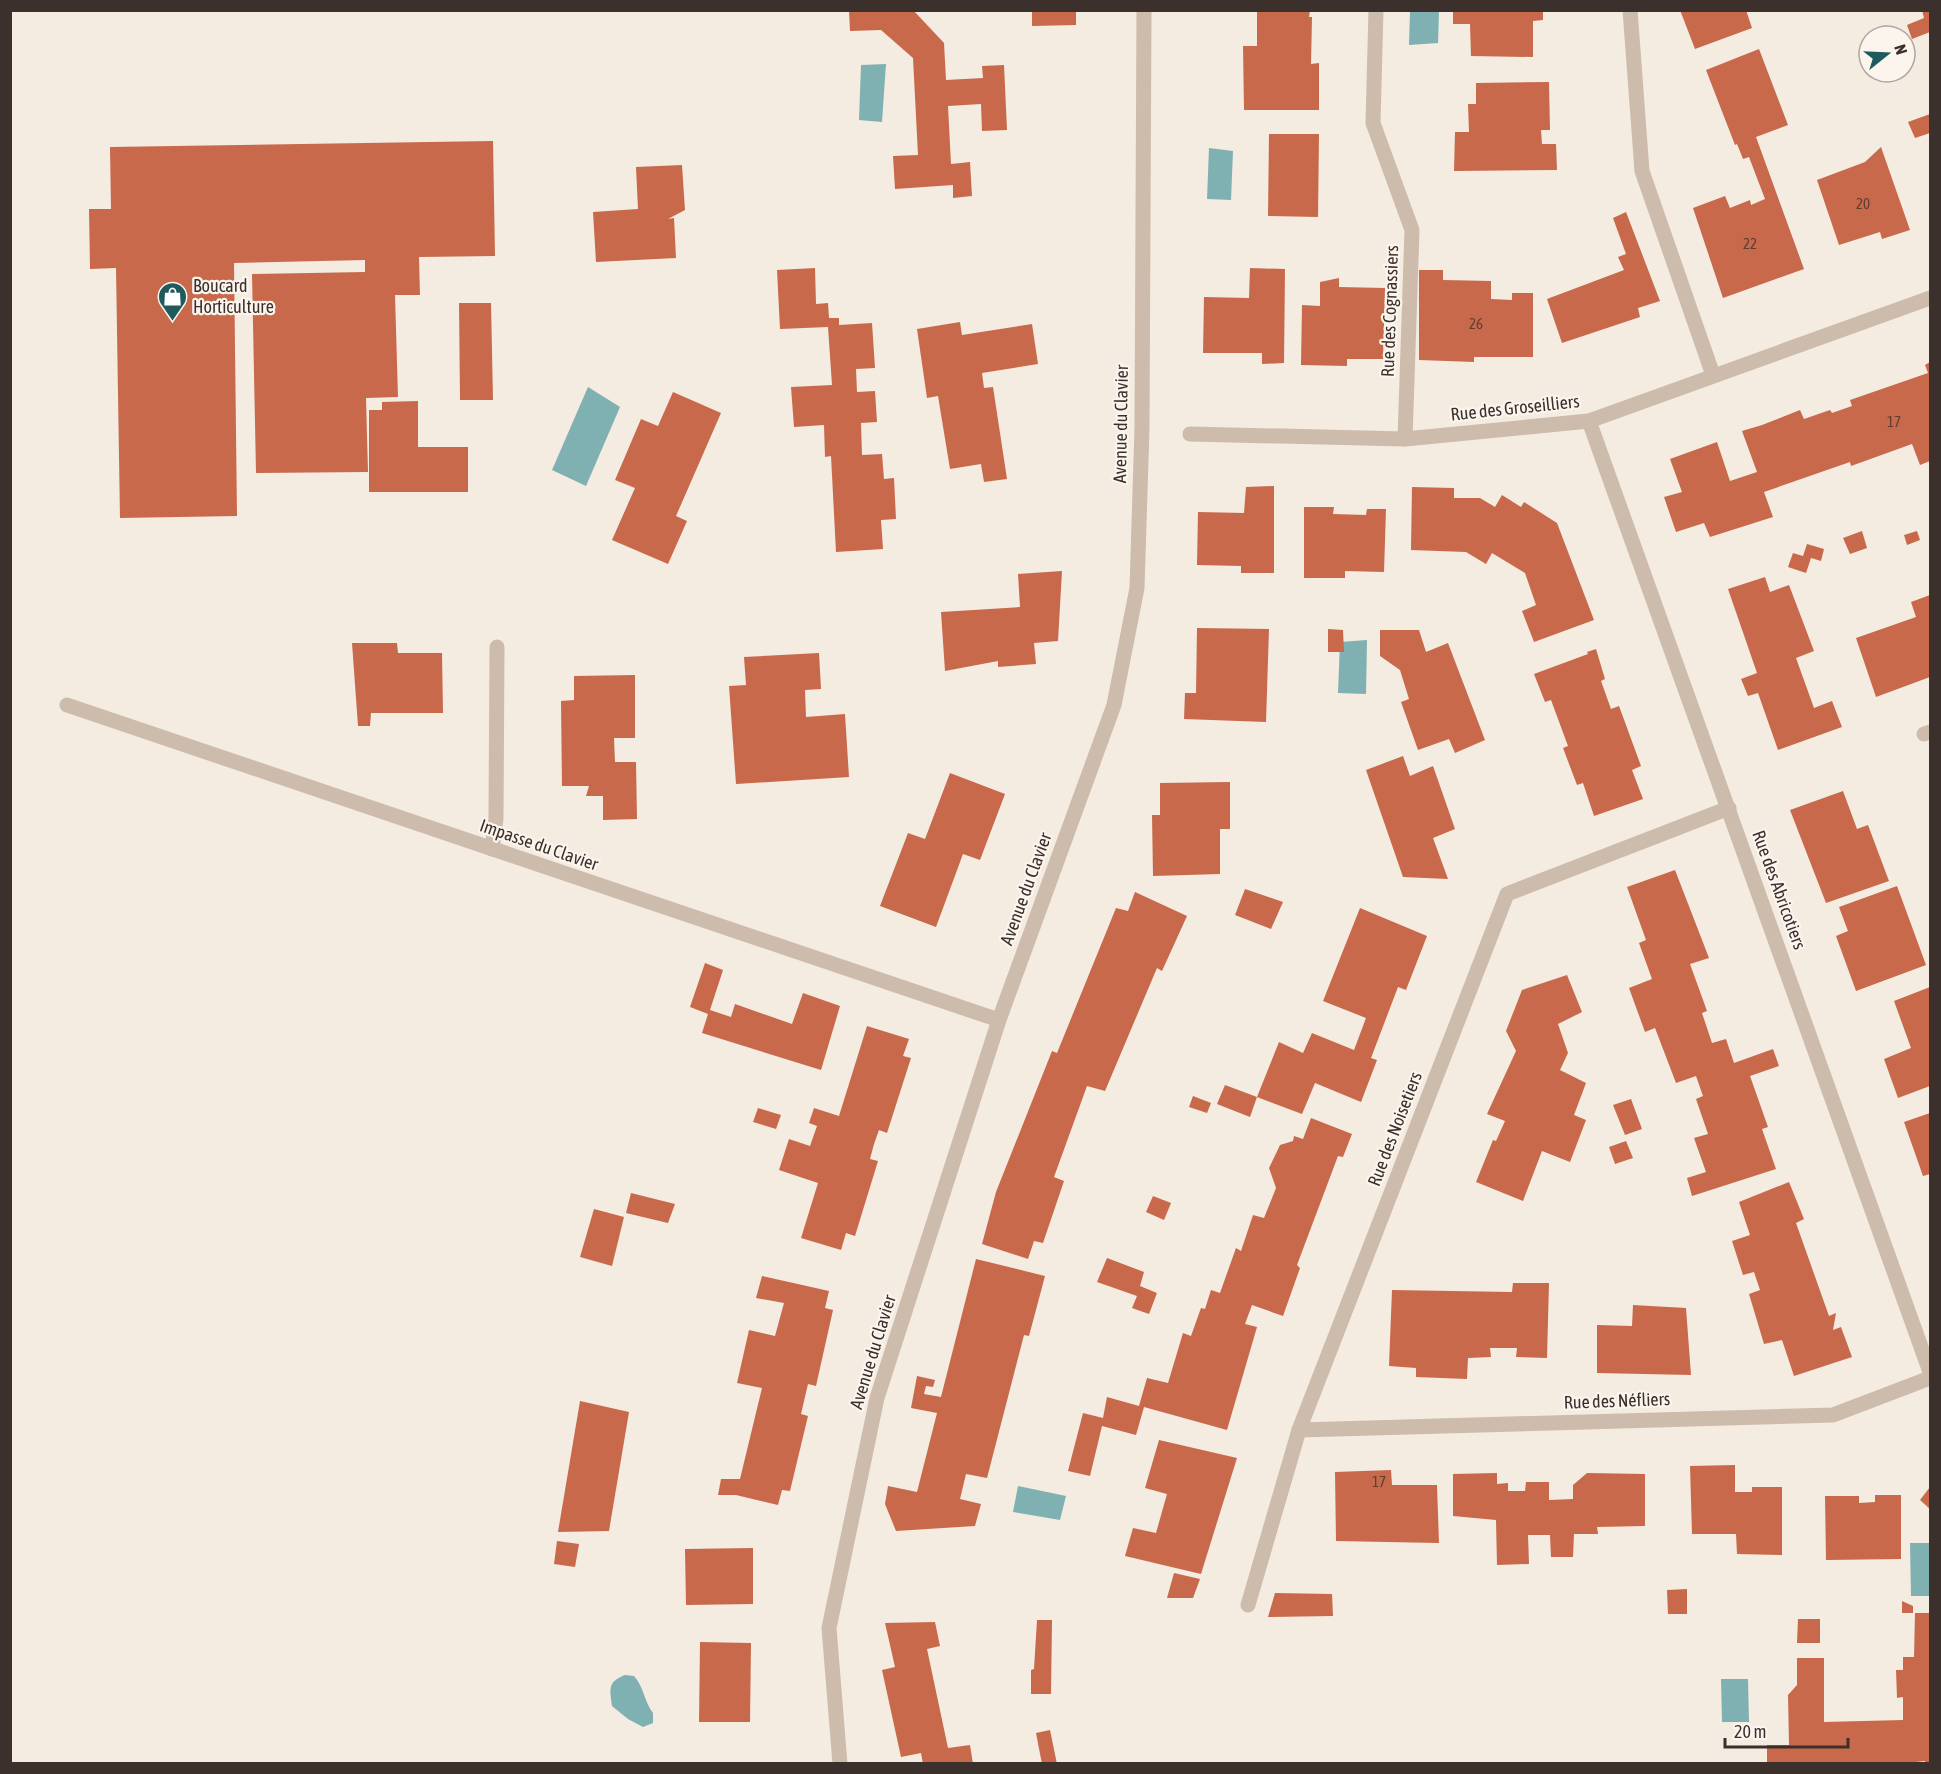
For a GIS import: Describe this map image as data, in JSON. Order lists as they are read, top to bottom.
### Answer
{
  "streets": {
    "street": [
      "Rue des Cognassiers",
      "Rue des Groseilliers",
      "Avenue du Clavier",
      "Impasse du Clavier",
      "Rue des Abricotiers",
      "Rue des Noisetiers",
      "Rue des Néfliers"
    ]
  },
  "crossings": [
    ["Rue des Cognassiers", "Rue des Groseilliers"],
    ["Rue des Groseilliers", "Rue des Abricotiers"],
    ["Avenue du Clavier", "Impasse du Clavier"],
    ["Rue des Abricotiers", "Rue des Noisetiers"],
    ["Rue des Noisetiers", "Rue des Néfliers"]
  ],
  "places": {
    "shop": ["Boucard Horticulture"]
  },
  "house_numbers": [
    "20",
    "22",
    "26",
    "17",
    "17"
  ],
  "scale_bar": "20 m",
  "north": "right"
}
